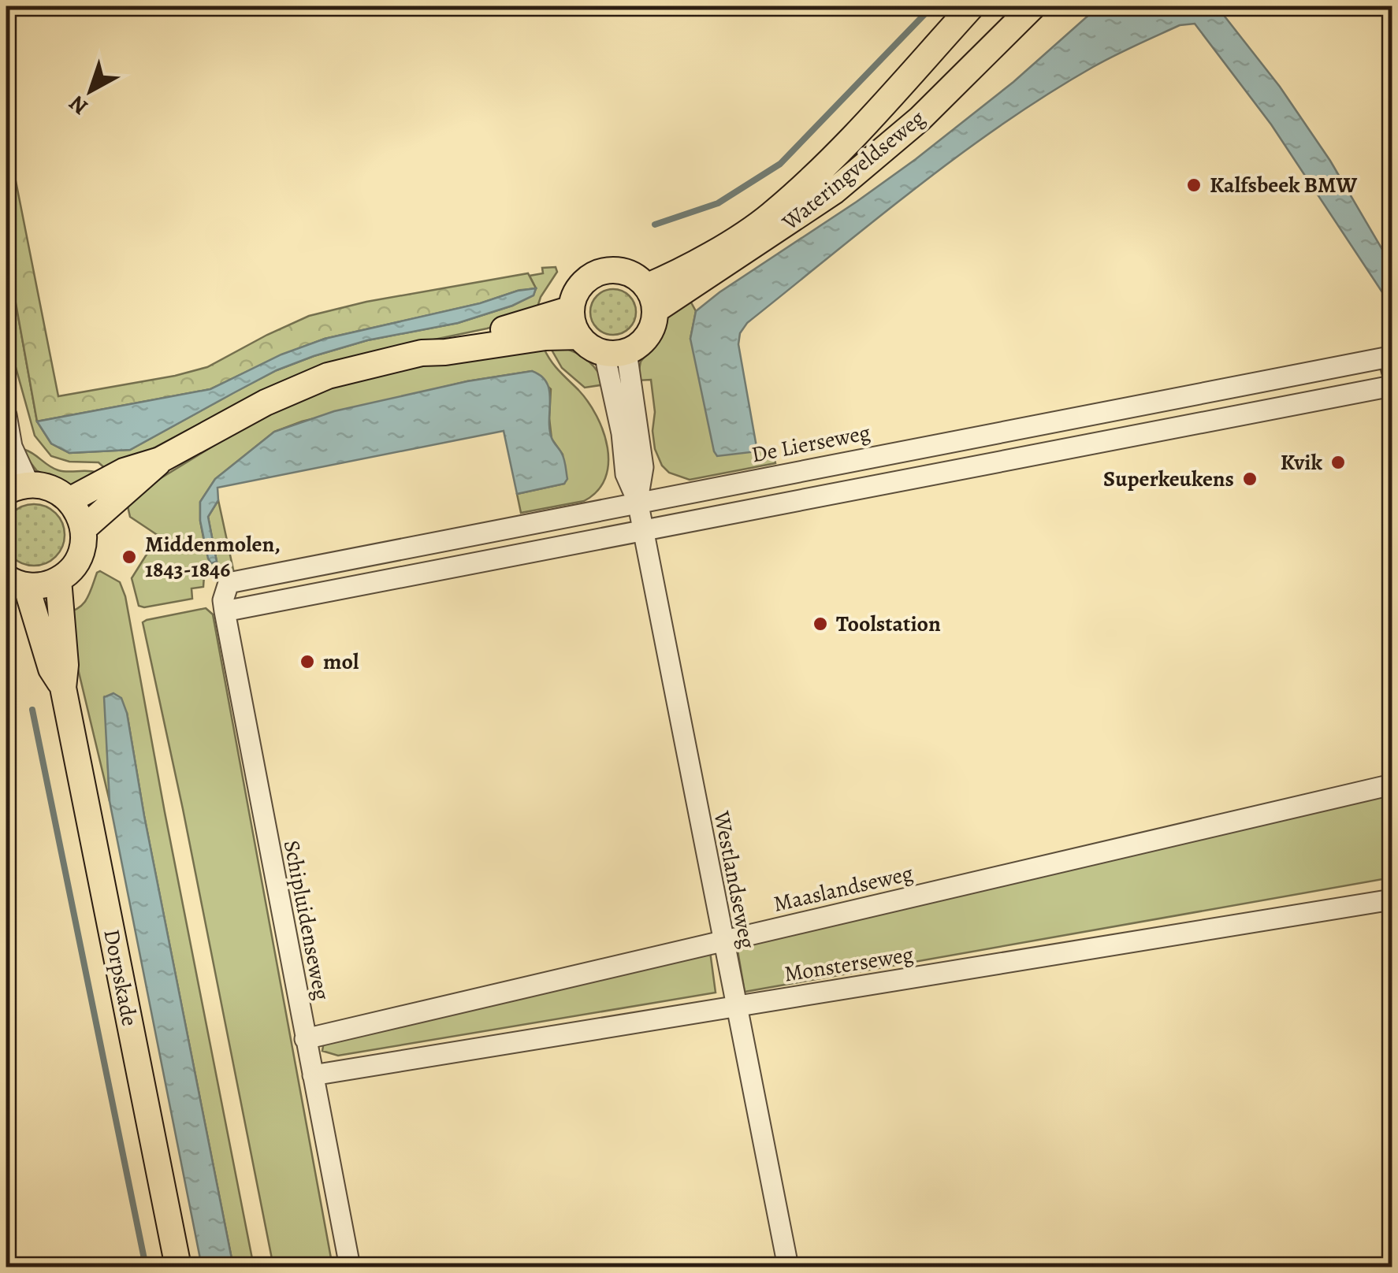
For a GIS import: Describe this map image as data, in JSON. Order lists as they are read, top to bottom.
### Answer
{
  "streets": {
    "main road": ["Wateringveldseweg", "Dorpskade"],
    "street": [
      "De Lierseweg",
      "Westlandseweg",
      "Maaslandseweg",
      "Schipluidenseweg",
      "Monsterseweg"
    ]
  },
  "crossings": [
    ["Wateringveldseweg", "Westlandseweg"],
    ["De Lierseweg", "Westlandseweg"],
    ["De Lierseweg", "Schipluidenseweg"],
    ["Westlandseweg", "Maaslandseweg"],
    ["Westlandseweg", "Monsterseweg"],
    ["Maaslandseweg", "Schipluidenseweg"],
    ["Schipluidenseweg", "Monsterseweg"]
  ],
  "places": [
    "Kalfsbeek BMW",
    "Kvik",
    "Superkeukens",
    "Middenmolen, 1843-1846",
    "Toolstation",
    "mol"
  ],
  "north": "bottom left"
}
